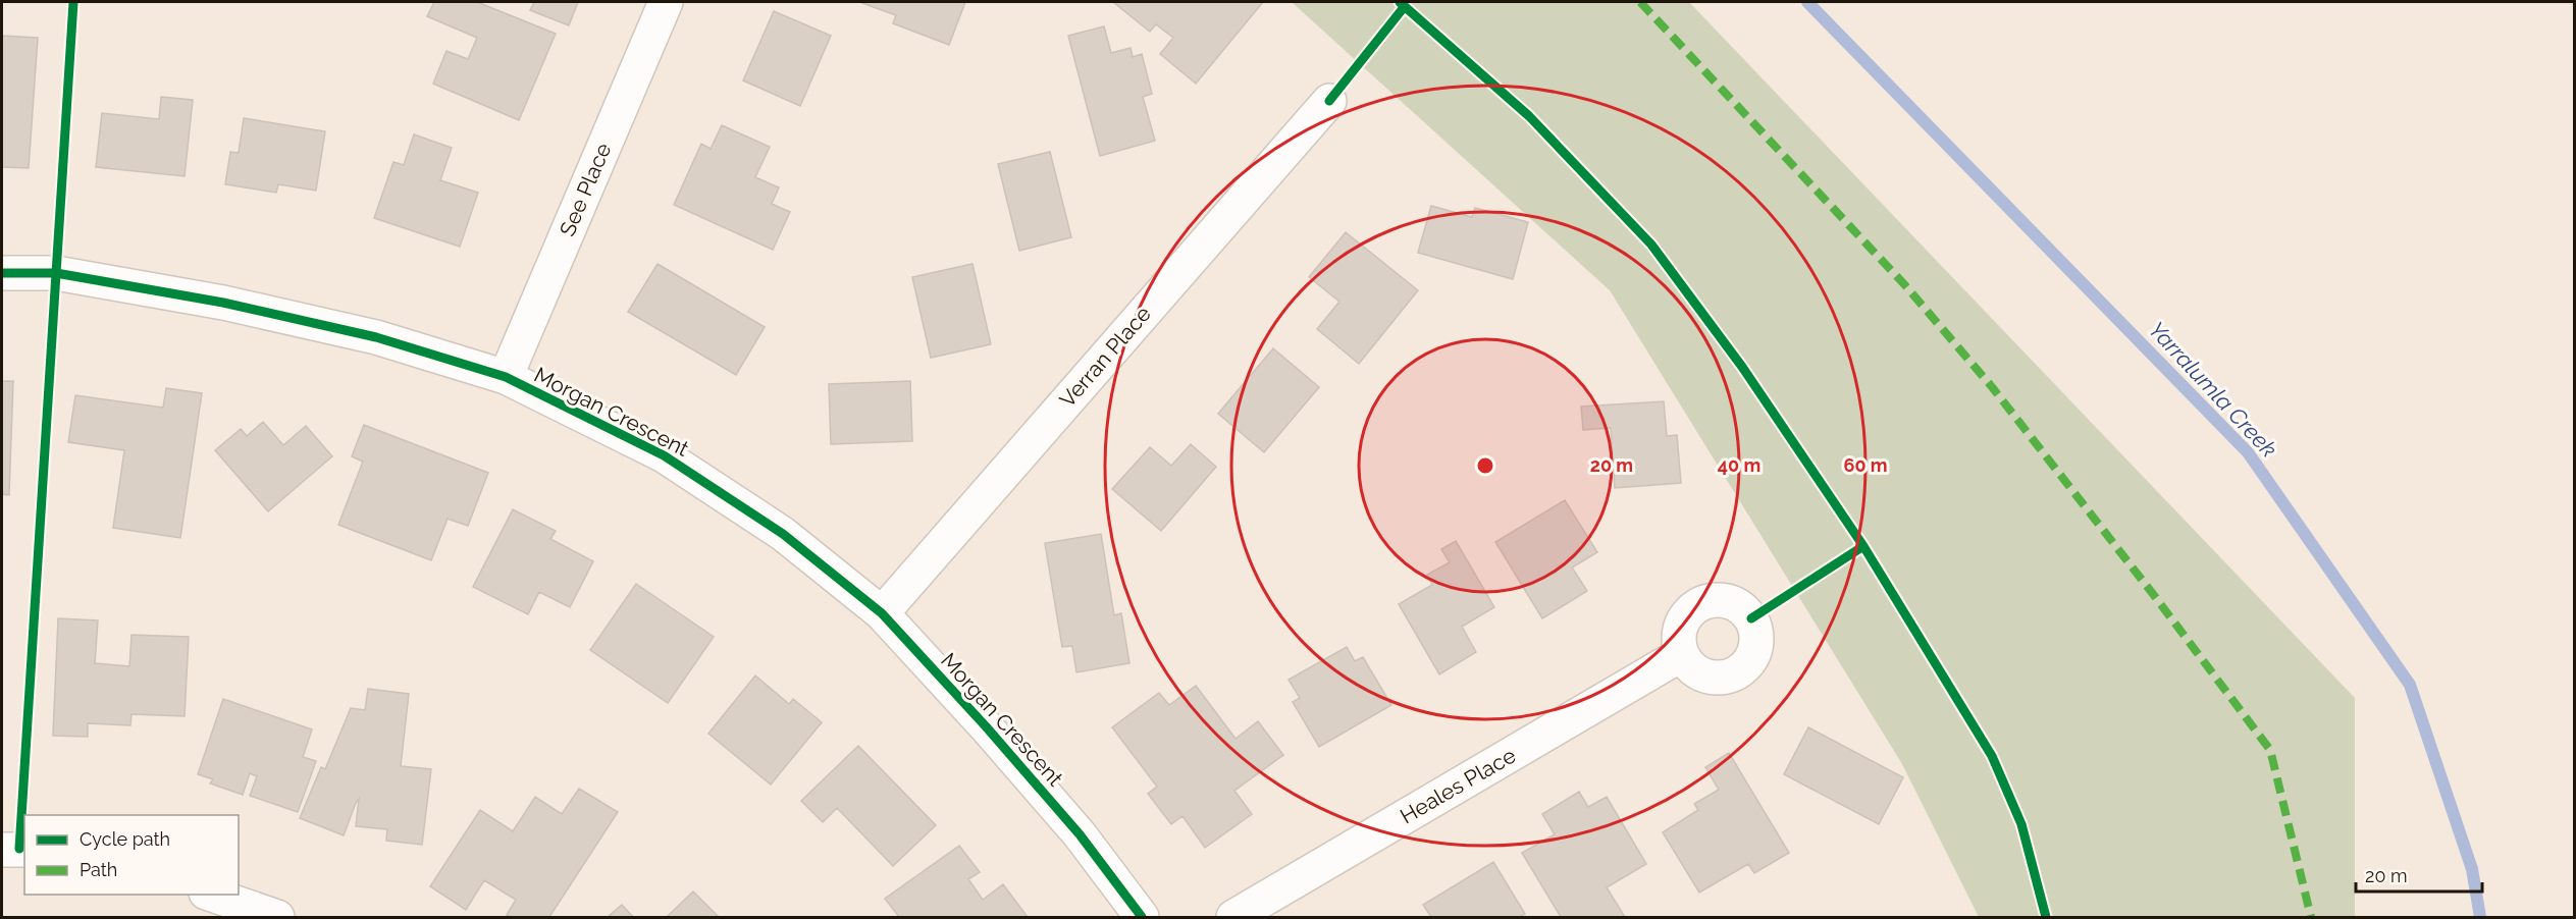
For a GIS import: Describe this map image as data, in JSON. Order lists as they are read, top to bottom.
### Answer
{
  "streets": {
    "street": [
      "See Place",
      "Verran Place",
      "Morgan Crescent",
      "Heales Place"
    ]
  },
  "crossings": [
    ["See Place", "Morgan Crescent"],
    ["Verran Place", "Morgan Crescent"]
  ],
  "water": ["Yarralumla Creek"],
  "legend": ["Cycle path", "Path"],
  "scale_bar": "20 m",
  "rings": ["20 m", "40 m", "60 m"]
}
